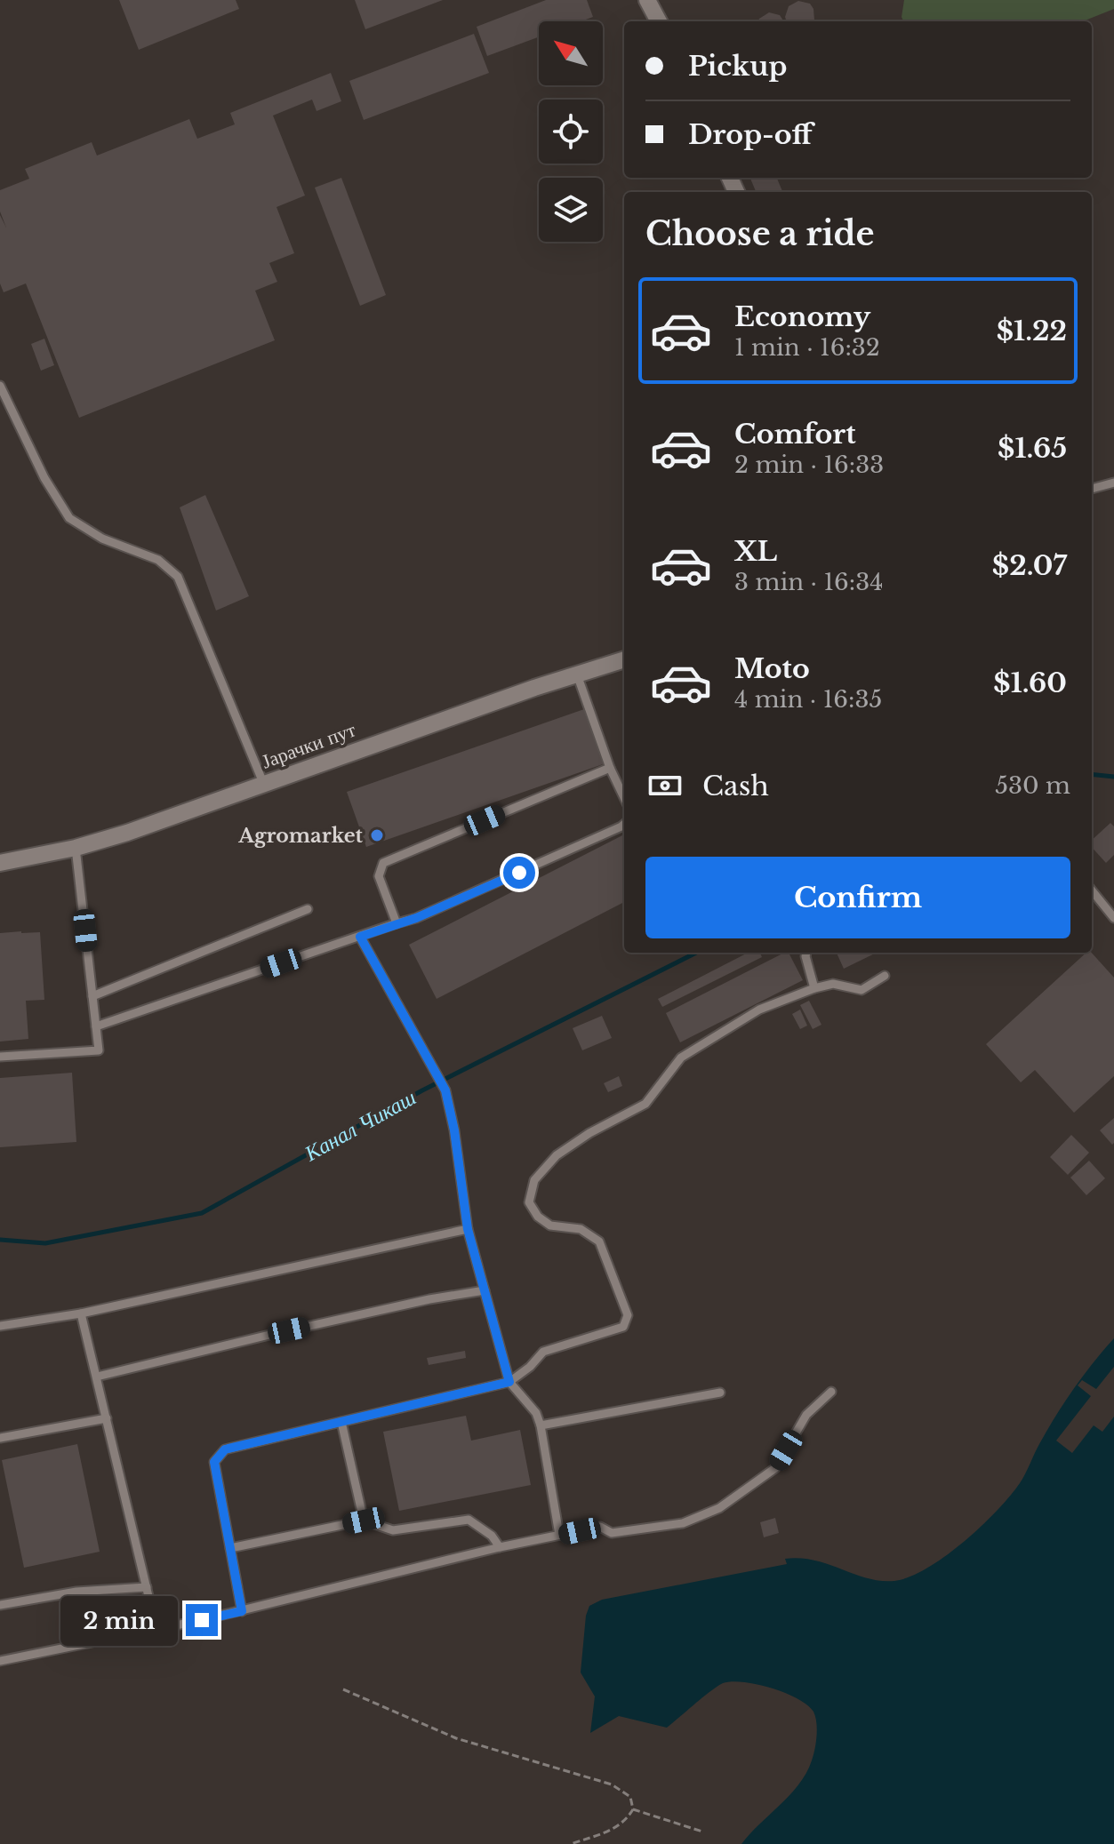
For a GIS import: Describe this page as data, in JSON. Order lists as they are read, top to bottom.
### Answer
{
  "streets": {
    "street": ["Јарачки пут"]
  },
  "water": ["Канал Чикаш"],
  "places": ["Agromarket"],
  "north": "top left",
  "page": {
    "banner": ["Pickup", "Drop-off"],
    "heading": "Choose a ride",
    "list": [
      {
        "name": "Economy",
        "note": "1 min · 16:32",
        "value": "$1.22"
      },
      {
        "name": "Comfort",
        "note": "2 min · 16:33",
        "value": "$1.65"
      },
      {
        "name": "XL",
        "note": "3 min · 16:34",
        "value": "$2.07"
      },
      {
        "name": "Moto",
        "note": "4 min · 16:35",
        "value": "$1.60"
      }
    ],
    "pay": ["Cash", "530 m"],
    "buttons": "Confirm",
    "bubble": "2 min"
  }
}
